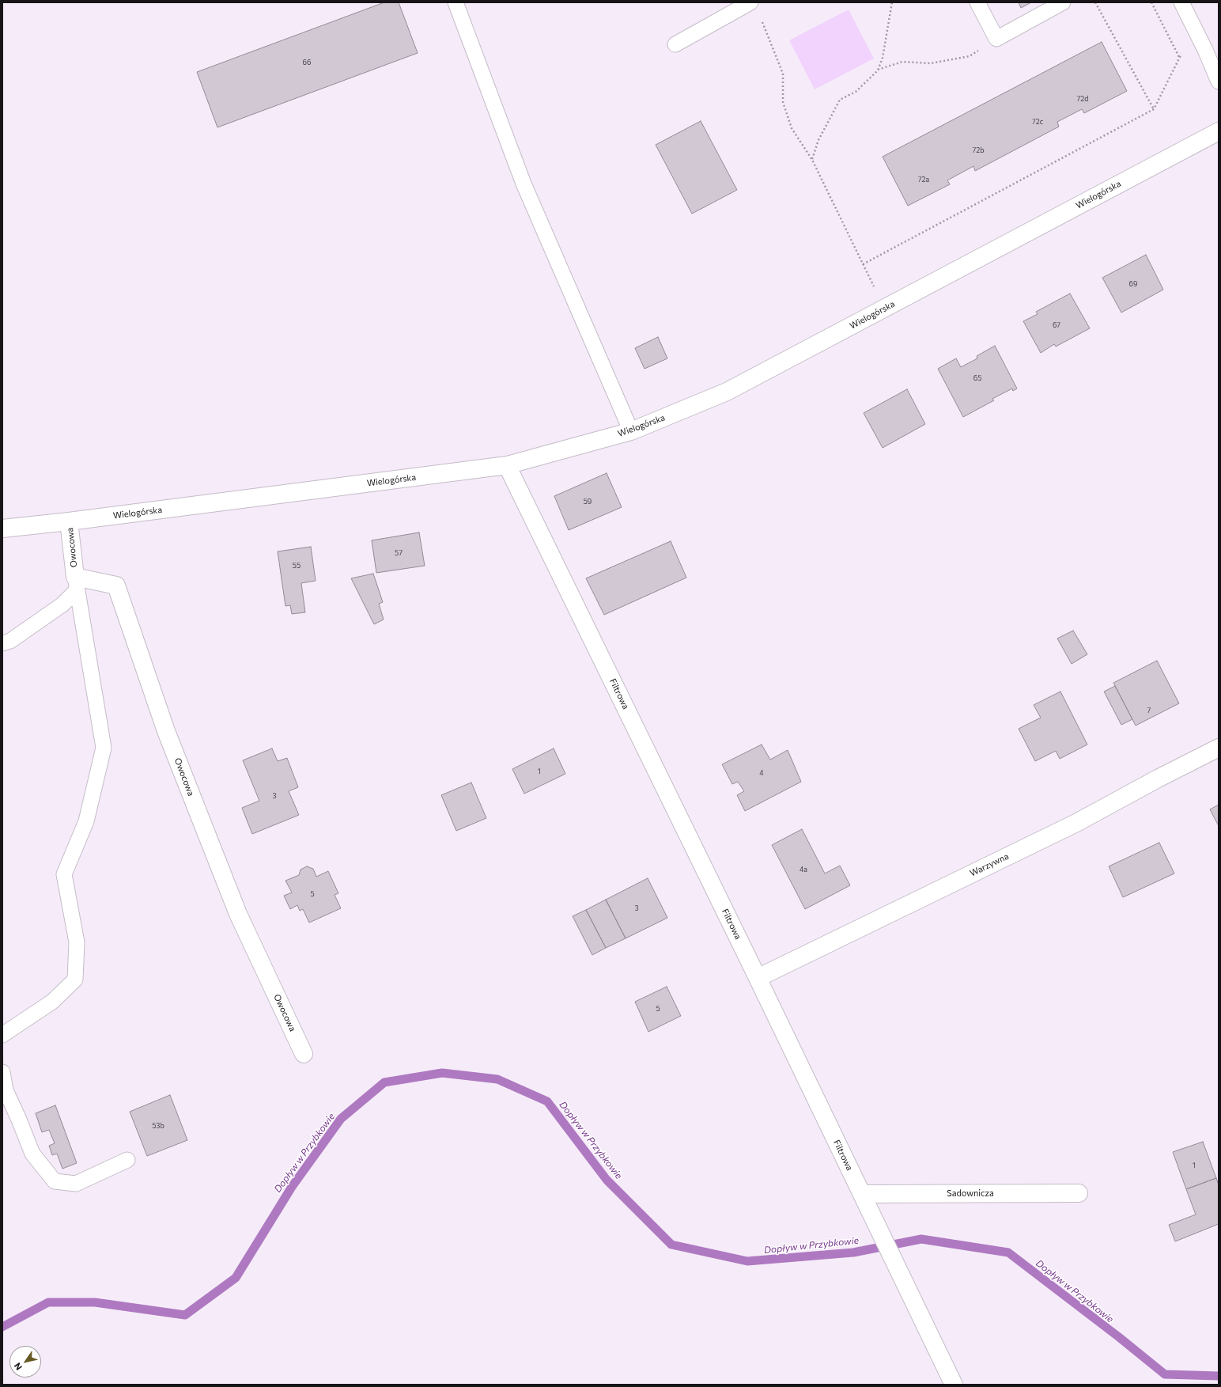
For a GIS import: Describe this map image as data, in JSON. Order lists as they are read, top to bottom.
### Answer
{
  "streets": {
    "street": [
      "Wielogórska",
      "Owocowa",
      "Filtrowa",
      "Warzywna",
      "Sadownicza"
    ]
  },
  "crossings": [
    ["Wielogórska", "Owocowa"],
    ["Wielogórska", "Filtrowa"],
    ["Filtrowa", "Warzywna"],
    ["Filtrowa", "Sadownicza"]
  ],
  "water": ["Dopływ w Przybkowie"],
  "house_numbers": [
    "66",
    "72d",
    "72c",
    "72b",
    "72a",
    "69",
    "67",
    "65",
    "59",
    "57",
    "55",
    "7",
    "1",
    "4",
    "3",
    "4a",
    "5",
    "3",
    "5",
    "53b",
    "1"
  ],
  "north": "bottom left"
}
